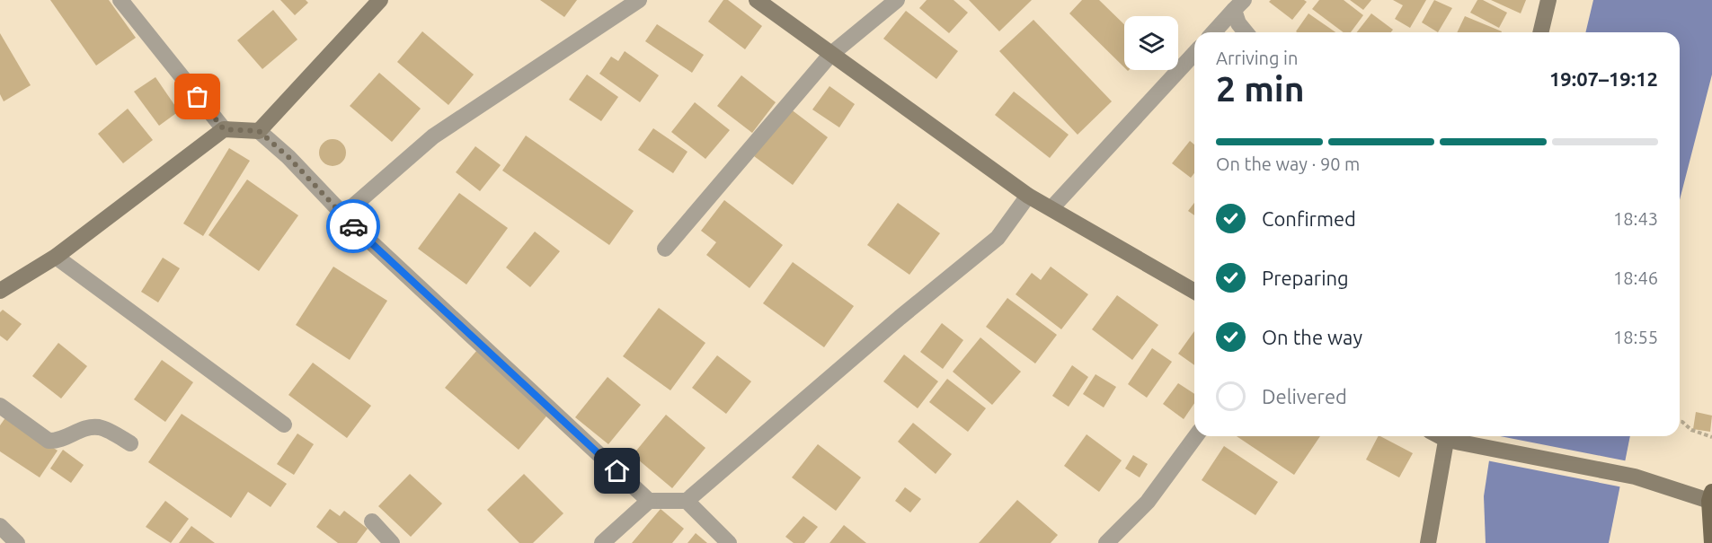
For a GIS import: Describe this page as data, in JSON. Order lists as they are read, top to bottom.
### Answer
{
  "page": {
    "heading": ["2 min", "Arriving in", "19:07–19:12"],
    "bar": "On the way · 90 m",
    "list": [
      ["Confirmed", "18:43"],
      ["Preparing", "18:46"],
      ["On the way", "18:55"],
      "Delivered"
    ]
  }
}
